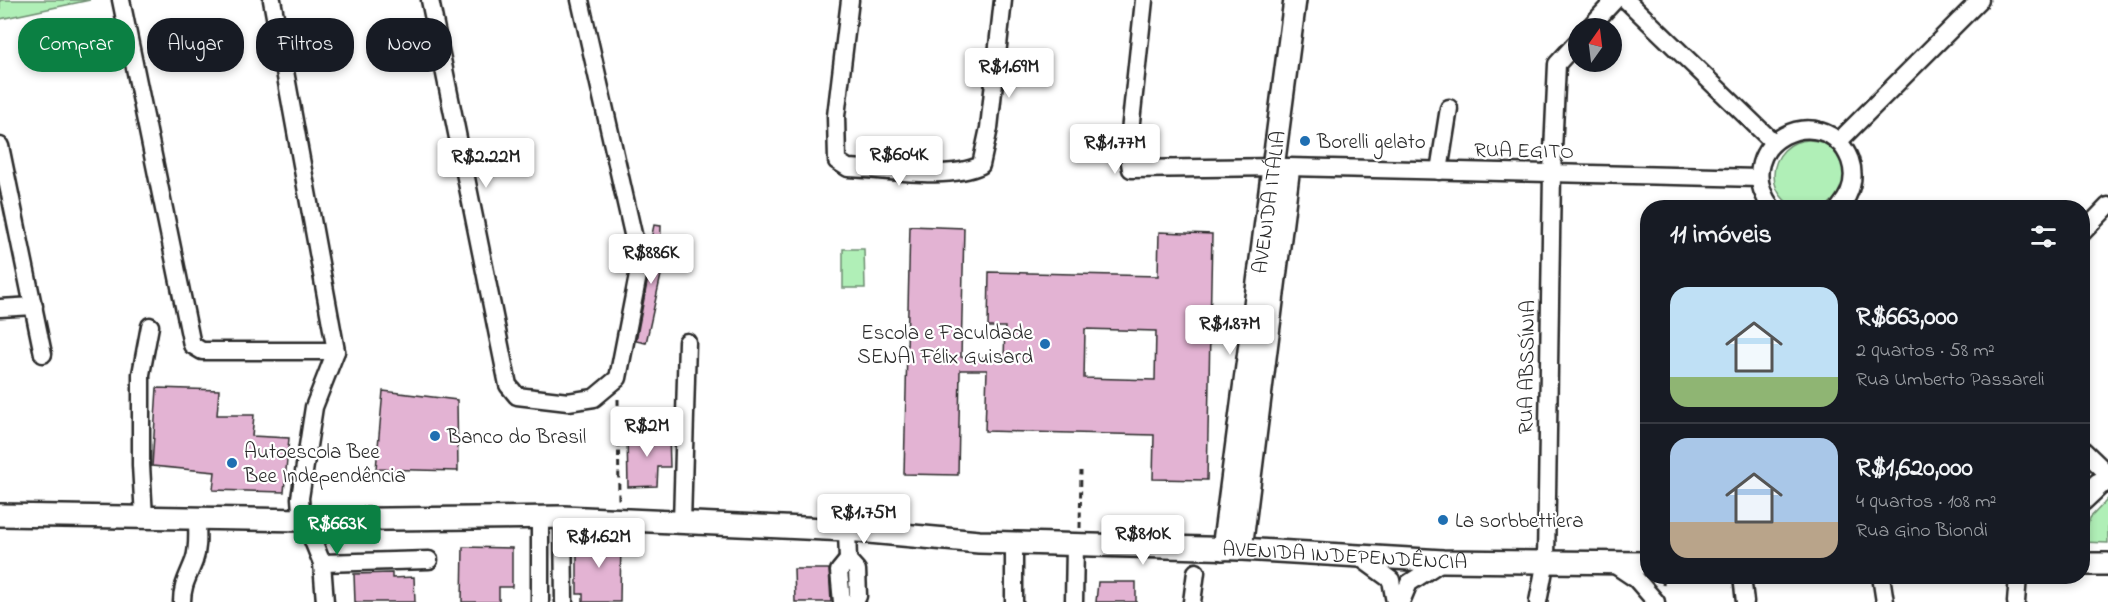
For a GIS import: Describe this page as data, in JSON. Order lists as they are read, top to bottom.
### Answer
{
  "streets": {
    "main road": ["AVENIDA ITÁLIA", "AVENIDA INDEPENDÊNCIA"],
    "street": ["RUA EGITO", "RUA ABSSÍNIA"]
  },
  "crossings": [
    ["RUA EGITO", "AVENIDA ITÁLIA"],
    ["RUA EGITO", "RUA ABSSÍNIA"],
    ["AVENIDA ITÁLIA", "AVENIDA INDEPENDÊNCIA"],
    ["RUA ABSSÍNIA", "AVENIDA INDEPENDÊNCIA"]
  ],
  "places": [
    "Borelli gelato",
    "Escola e Faculdade SENAI Félix Guisard",
    "Banco do Brasil",
    "Autoescola Bee Bee Independência",
    "La sorbbettiera"
  ],
  "north": "top",
  "page": {
    "chip": [
      "Comprar",
      "Alugar",
      "Filtros",
      "Novo"
    ],
    "price": [
      "R$1.69M",
      "R$1.77M",
      "R$604K",
      "R$2.22M",
      "R$886K",
      "R$1.87M",
      "R$2M",
      "R$1.75M",
      "R$663K",
      "R$810K",
      "R$1.62M"
    ],
    "heading": "11 imóveis",
    "list": [
      {
        "name": "R$663,000",
        "note": "2 quartos · 58 m² · Rua Umberto Passareli"
      },
      {
        "name": "R$1,620,000",
        "note": "4 quartos · 108 m² · Rua Gino Biondi"
      }
    ]
  }
}
